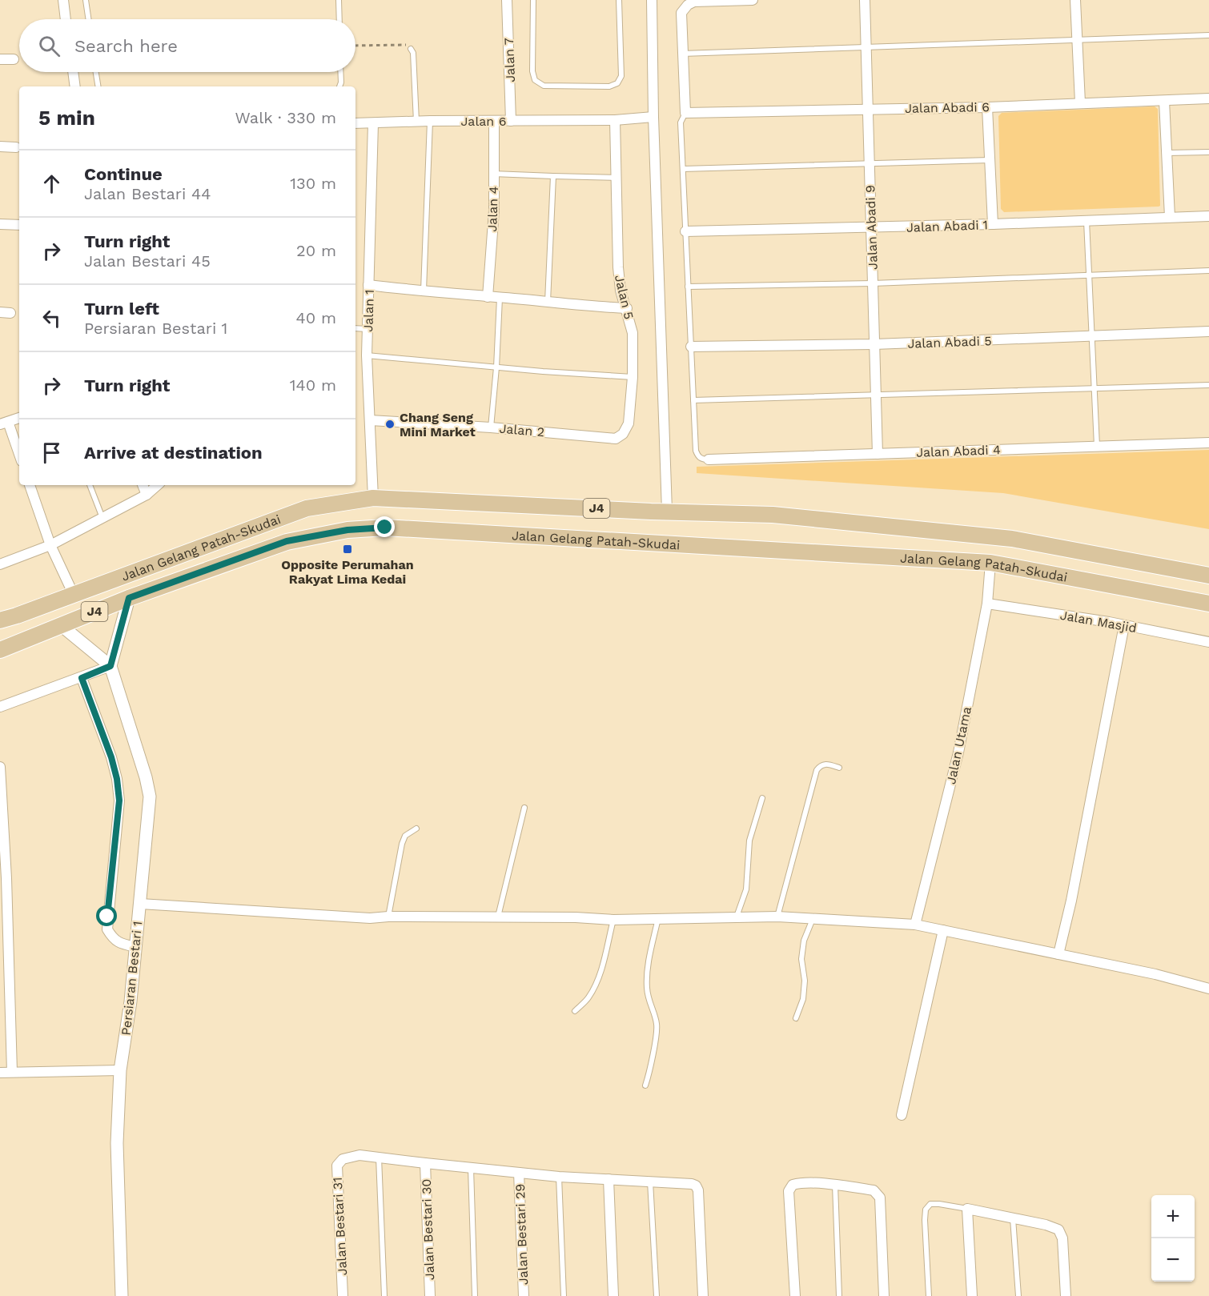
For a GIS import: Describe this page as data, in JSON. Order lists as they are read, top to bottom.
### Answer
{
  "streets": {
    "main road": ["J4", "Jalan Gelang Patah-Skudai"],
    "street": [
      "Jalan 7",
      "Jalan Abadi 6",
      "Jalan 6",
      "Jalan 4",
      "Jalan Abadi 1",
      "Jalan Abadi 9",
      "Jalan 5",
      "Jalan 1",
      "Jalan Abadi 5",
      "Jalan 2",
      "Jalan Abadi 4",
      "Jalan Masjid",
      "Jalan Utama",
      "Persiaran Bestari 1",
      "Jalan Bestari 31",
      "Jalan Bestari 30",
      "Jalan Bestari 29"
    ]
  },
  "crossings": [
    ["Jalan 7", "Jalan 6"],
    ["Jalan Abadi 6", "Jalan Abadi 9"],
    ["Jalan 6", "Jalan 4"],
    ["Jalan 6", "Jalan 5"],
    ["Jalan 6", "Jalan 1"],
    ["Jalan Abadi 1", "Jalan Abadi 9"],
    ["Jalan Abadi 9", "Jalan Abadi 5"],
    ["Jalan Abadi 9", "Jalan Abadi 4"],
    ["Jalan 5", "Jalan 2"],
    ["Jalan 1", "Jalan 2"],
    ["Jalan 1", "Jalan Gelang Patah-Skudai"],
    ["Jalan Gelang Patah-Skudai", "Jalan Utama"],
    ["Jalan Masjid", "Jalan Utama"]
  ],
  "places": {
    "other": ["Chang Seng Mini Market"],
    "transit": ["Opposite Perumahan Rakyat Lima Kedai"]
  },
  "page": {
    "search": "Search here",
    "heading": ["5 min", "Walk · 330 m"],
    "list": [
      ["Continue", "Jalan Bestari 44", "130 m"],
      ["Turn right", "Jalan Bestari 45", "20 m"],
      ["Turn left", "Persiaran Bestari 1", "40 m"],
      ["Turn right", "140 m"],
      "Arrive at destination"
    ],
    "map_buttons": ["+", "−"]
  }
}
